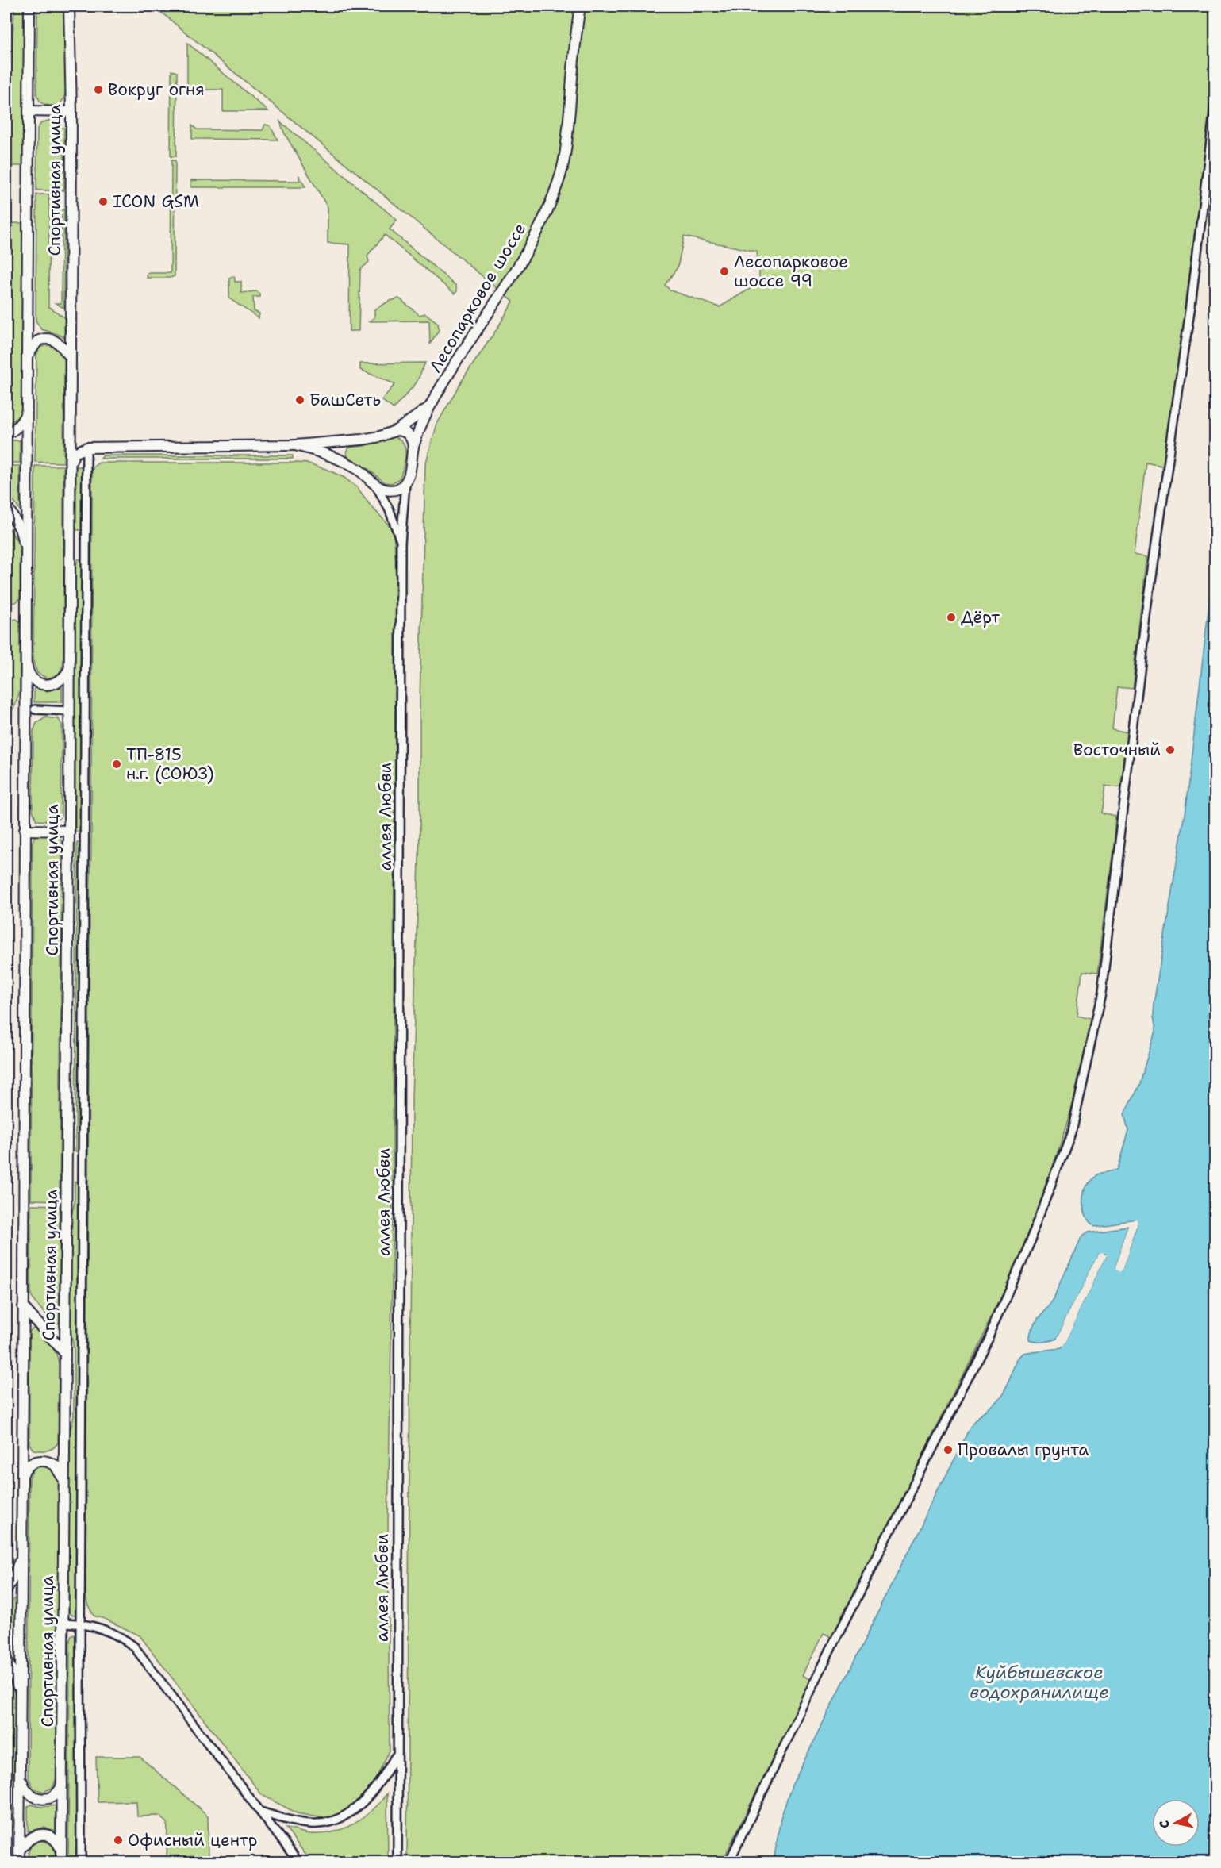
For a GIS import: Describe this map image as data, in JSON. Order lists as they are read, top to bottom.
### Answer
{
  "streets": {
    "main road": ["Спортивная улица", "Лесопарковое шоссе"],
    "street": ["аллея Любви"]
  },
  "crossings": [
    ["Лесопарковое шоссе", "аллея Любви"]
  ],
  "water": ["Куйбышевское водохранилище"],
  "places": [
    "Вокруг огня",
    "ICON GSM",
    "Лесопарковое шоссе 99",
    "БашСеть",
    "Дёрт",
    "Восточный",
    "ТП-815 н.г. (СОЮЗ)",
    "Провалы грунта",
    "Офисный центр"
  ],
  "north": "left"
}
